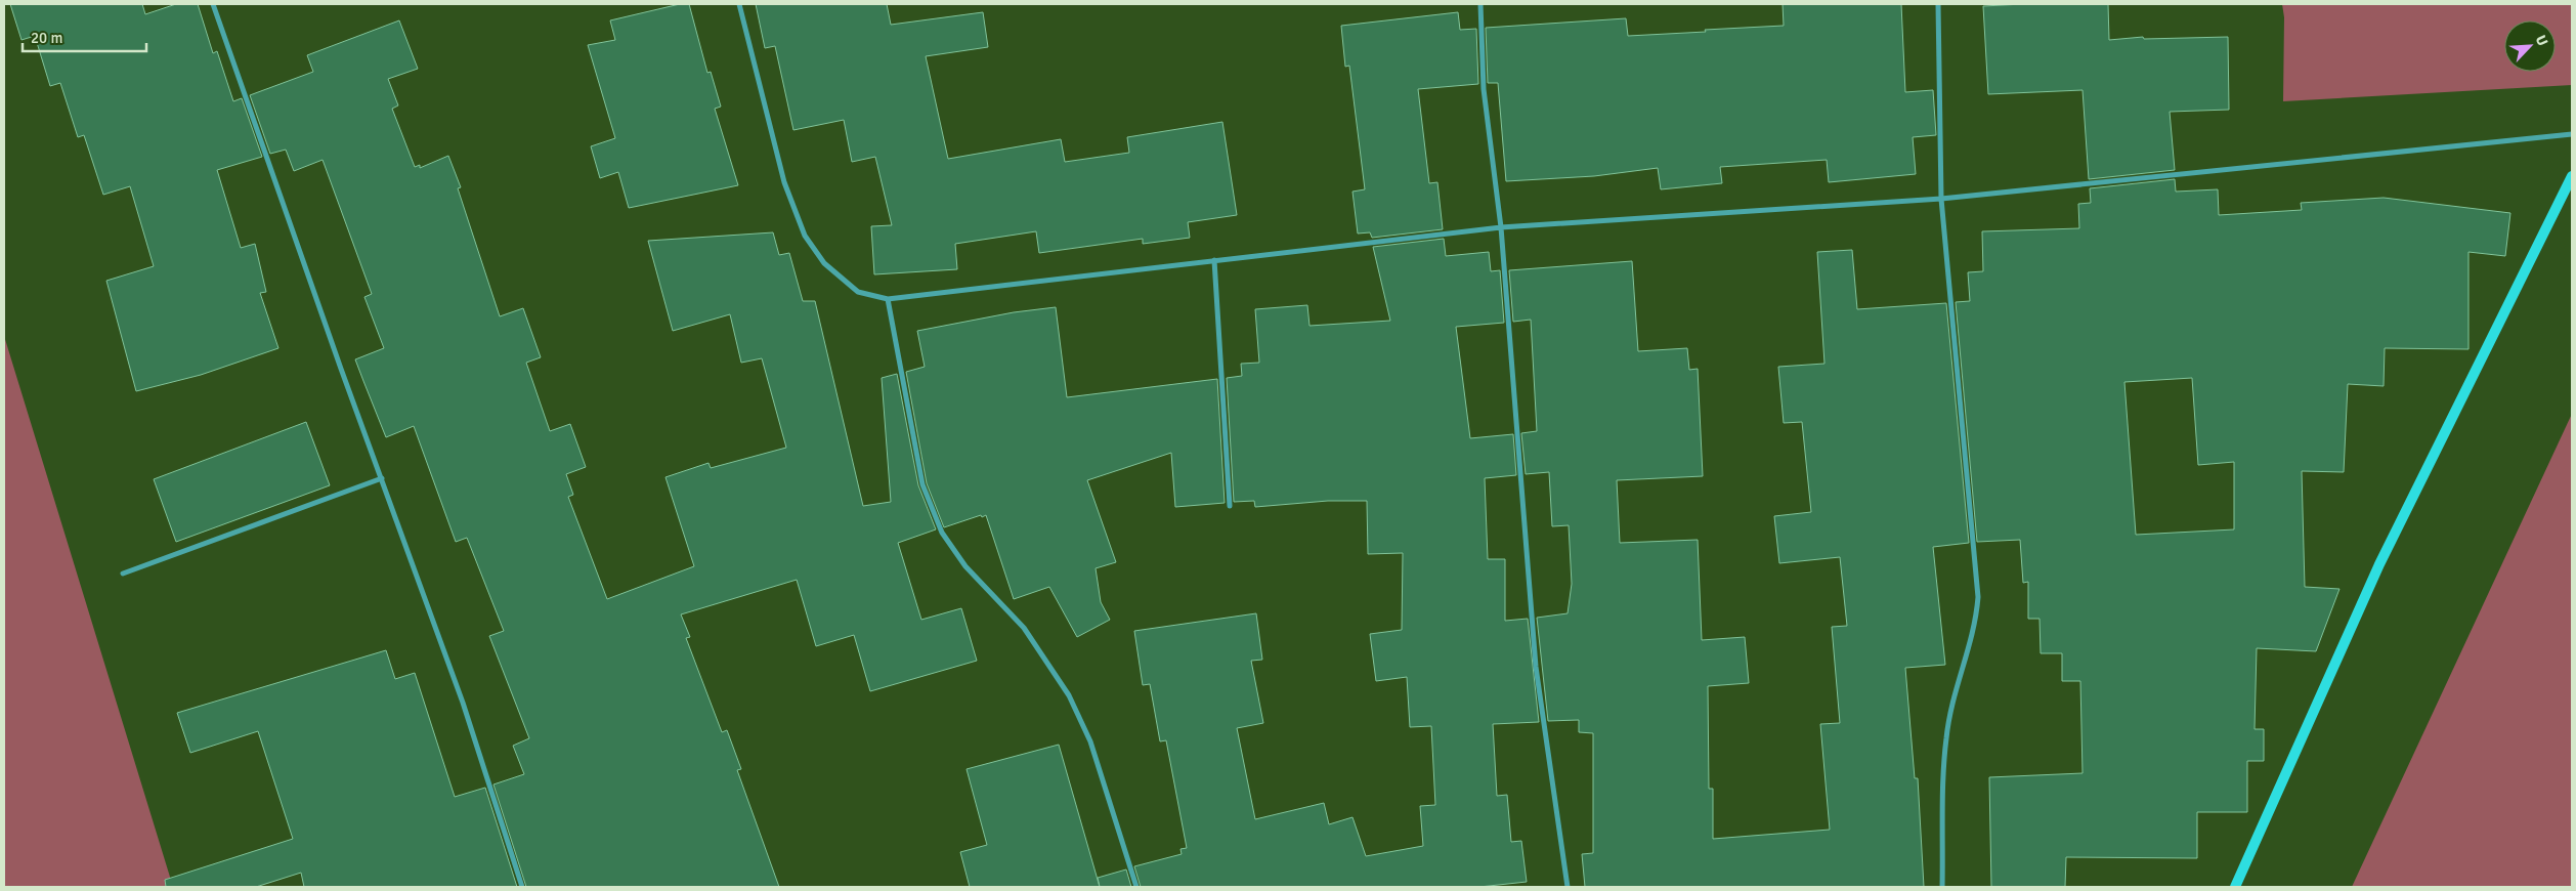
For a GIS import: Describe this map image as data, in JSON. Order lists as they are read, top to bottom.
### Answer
{
  "scale_bar": "20 m",
  "north": "top right"
}
